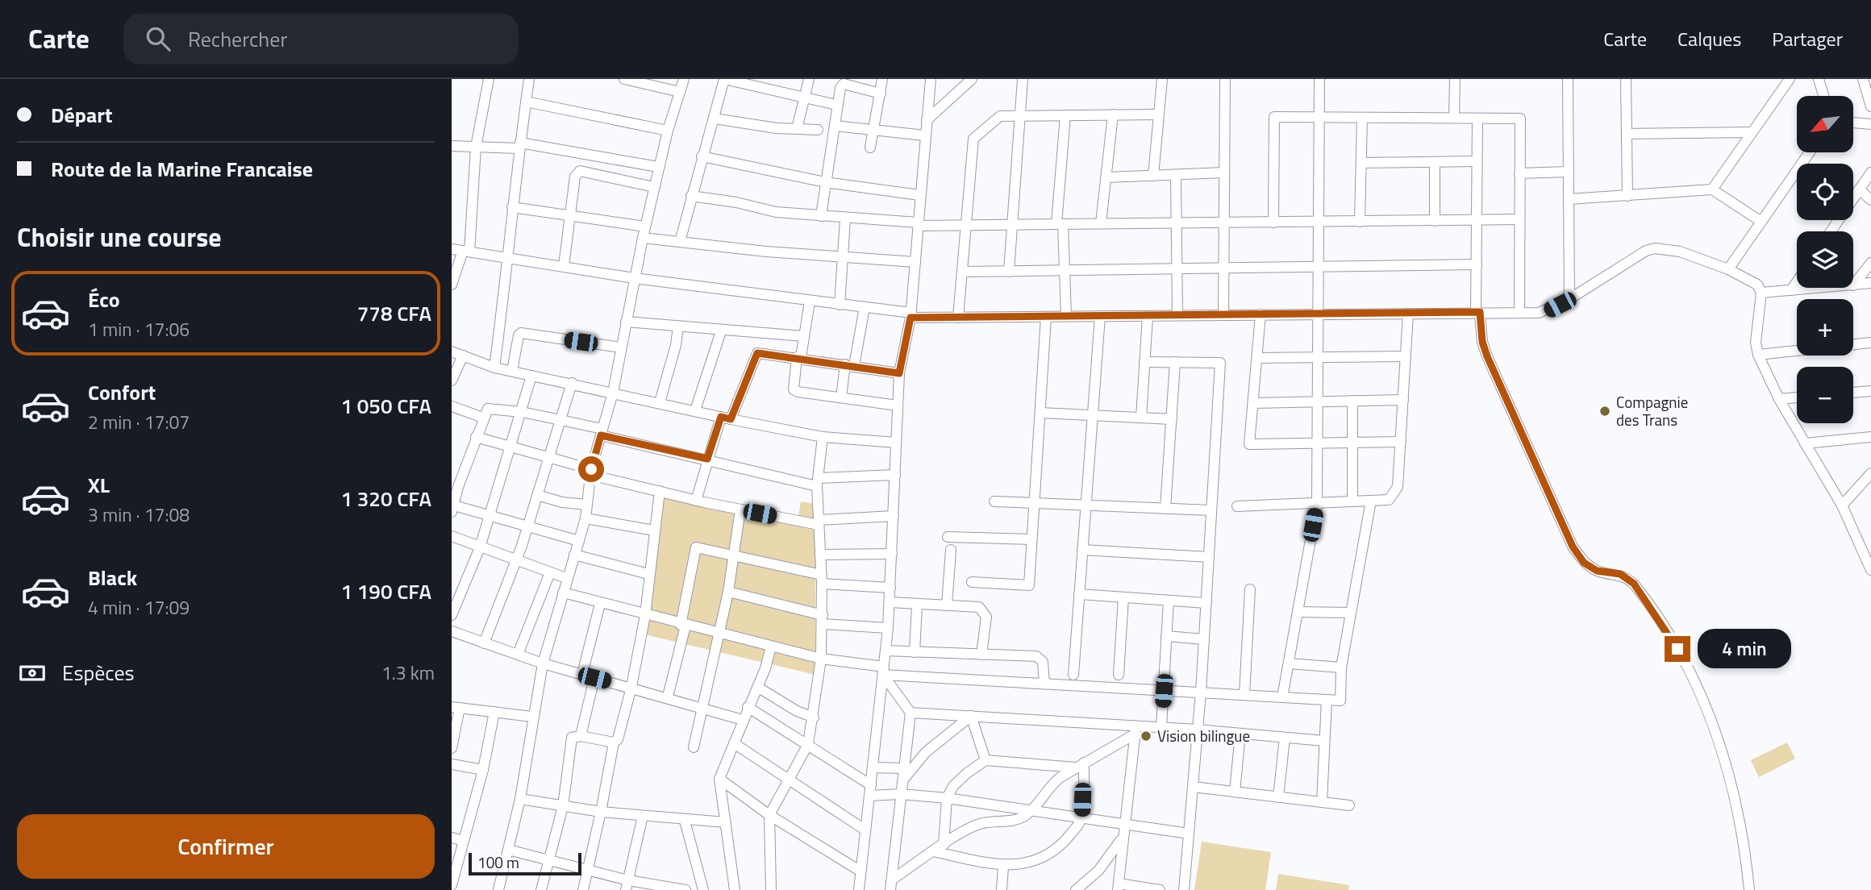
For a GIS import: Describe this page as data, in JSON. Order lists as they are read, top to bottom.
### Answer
{
  "places": ["Compagnie des Trans", "Vision bilingue"],
  "scale_bar": "100 m",
  "north": "bottom left",
  "page": {
    "header": "Carte",
    "search": "Rechercher",
    "nav": ["Carte", "Calques", "Partager"],
    "banner": ["Départ", "Route de la Marine Francaise"],
    "map_buttons": ["+", "−"],
    "heading": "Choisir une course",
    "list": [
      {
        "name": "Éco",
        "note": "1 min · 17:06",
        "value": "778 CFA"
      },
      {
        "name": "Confort",
        "note": "2 min · 17:07",
        "value": "1 050 CFA"
      },
      {
        "name": "XL",
        "note": "3 min · 17:08",
        "value": "1 320 CFA"
      },
      {
        "name": "Black",
        "note": "4 min · 17:09",
        "value": "1 190 CFA"
      }
    ],
    "bubble": "4 min",
    "pay": ["Espèces", "1.3 km"],
    "buttons": "Confirmer",
    "scale": "100 m"
  }
}
